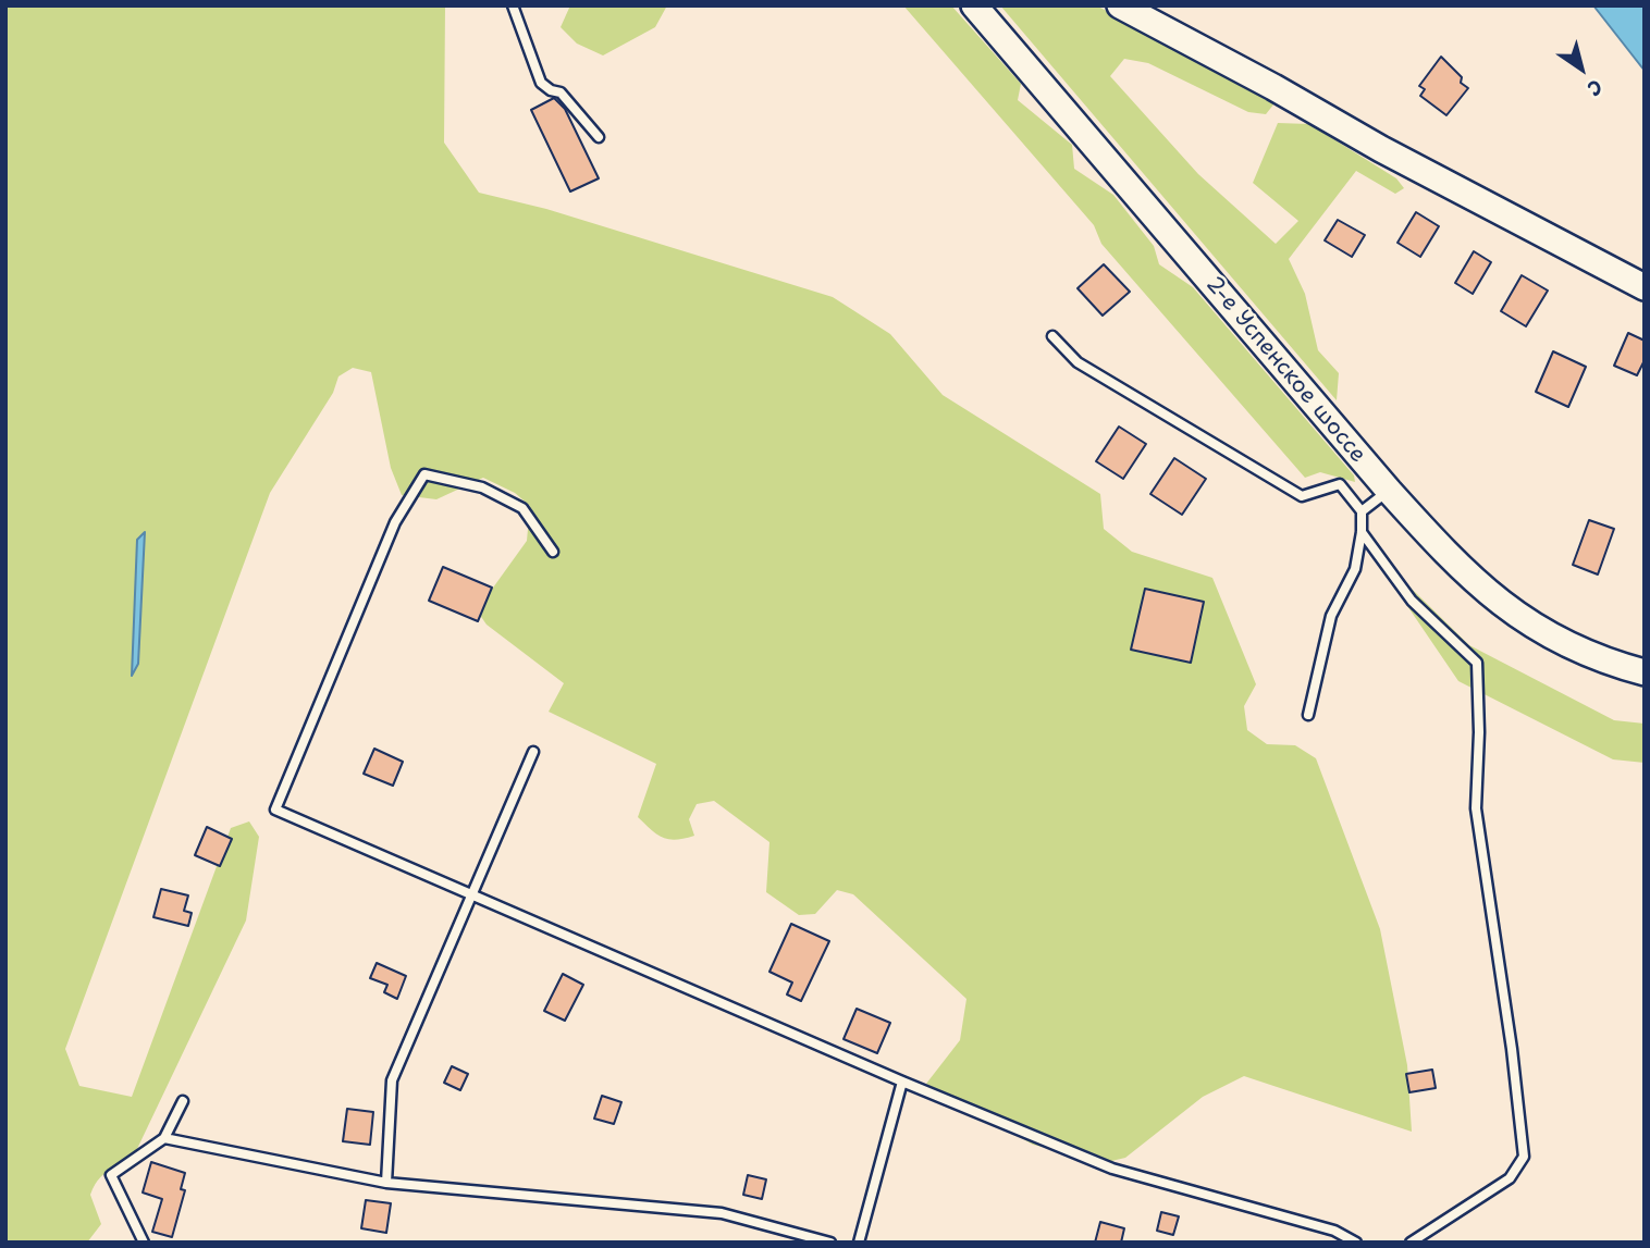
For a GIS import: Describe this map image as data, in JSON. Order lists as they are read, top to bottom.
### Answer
{
  "streets": {
    "main road": ["2-е Успенское шоссе"]
  },
  "north": "bottom right"
}
